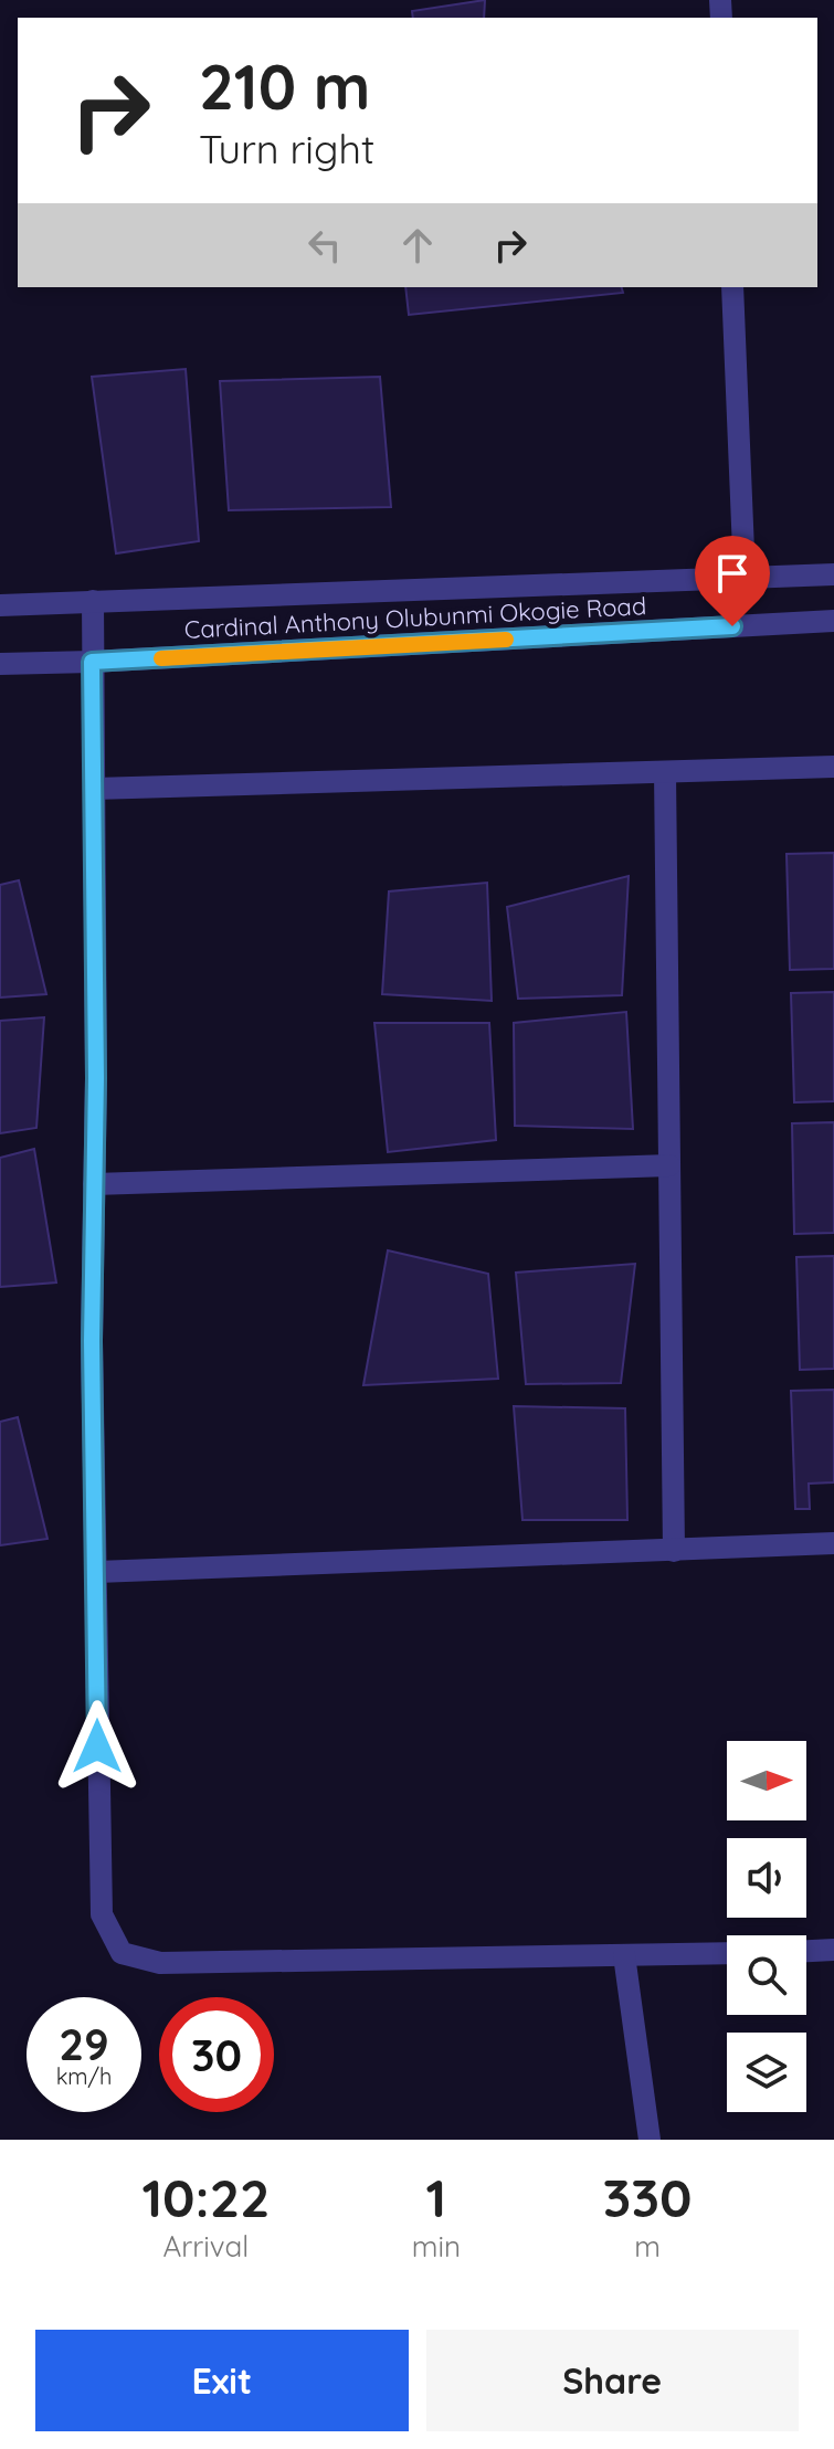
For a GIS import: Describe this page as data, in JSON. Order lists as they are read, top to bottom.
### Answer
{
  "streets": {
    "street": ["Cardinal Anthony Olubunmi Okogie Road"]
  },
  "north": "right",
  "page": {
    "turn": ["210 m", "Turn right"],
    "speed": "29 km/h",
    "limit": "30",
    "eta": [
      "10:22",
      "Arrival",
      "1",
      "min",
      "330",
      "m"
    ],
    "buttons": ["Exit", "Share"]
  }
}
